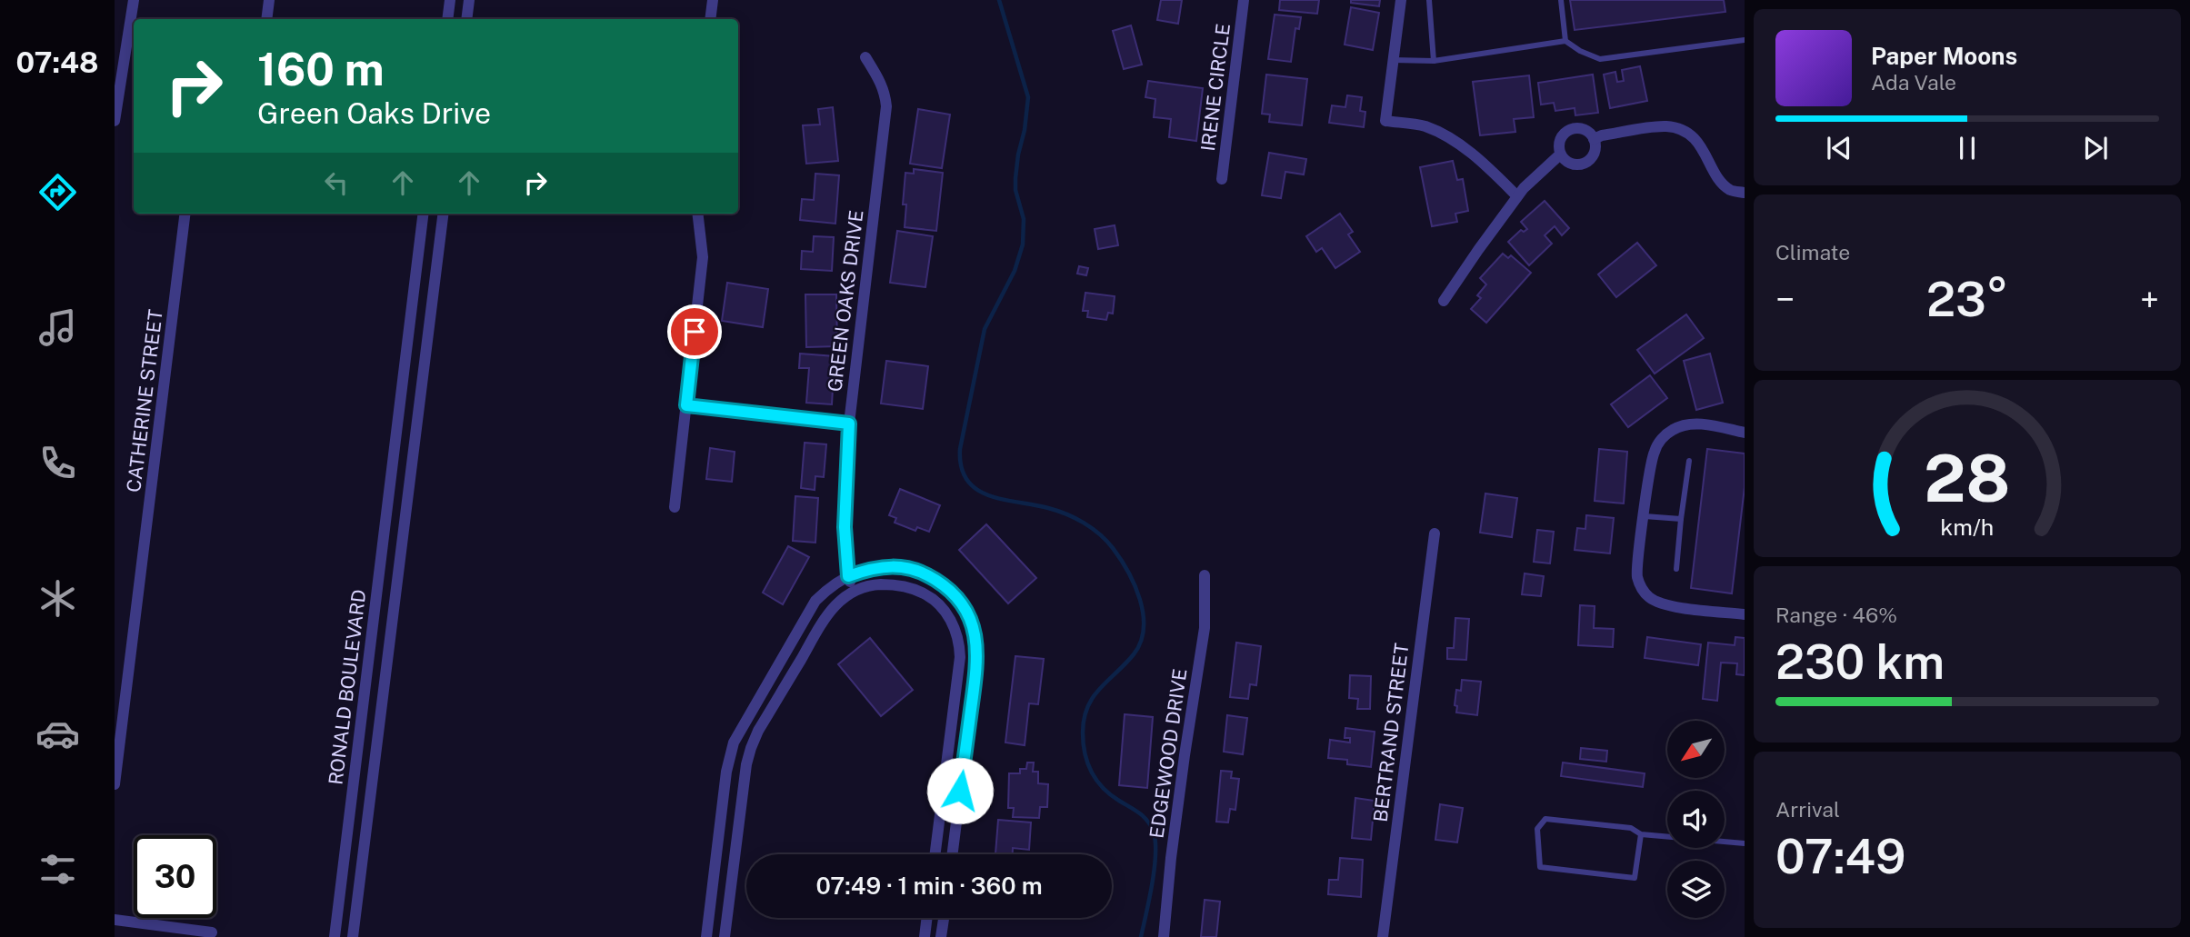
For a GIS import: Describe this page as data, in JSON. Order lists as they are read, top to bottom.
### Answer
{
  "streets": {
    "street": [
      "IRENE CIRCLE",
      "GREEN OAKS DRIVE",
      "CATHERINE STREET",
      "RONALD BOULEVARD",
      "BERTRAND STREET",
      "EDGEWOOD DRIVE"
    ]
  },
  "north": "bottom left",
  "page": {
    "tabs": "07:48",
    "turn": ["160 m", "Green Oaks Drive"],
    "song": ["Paper Moons", "Ada Vale"],
    "tile": [
      "Climate",
      ["Range · 46%", "230 km"],
      ["Arrival", "07:49"]
    ],
    "heat": ["−", "23°", "+"],
    "limit": "30",
    "trip": "07:49 · 1 min · 360 m",
    "gauge": ["28", "km/h"]
  }
}
